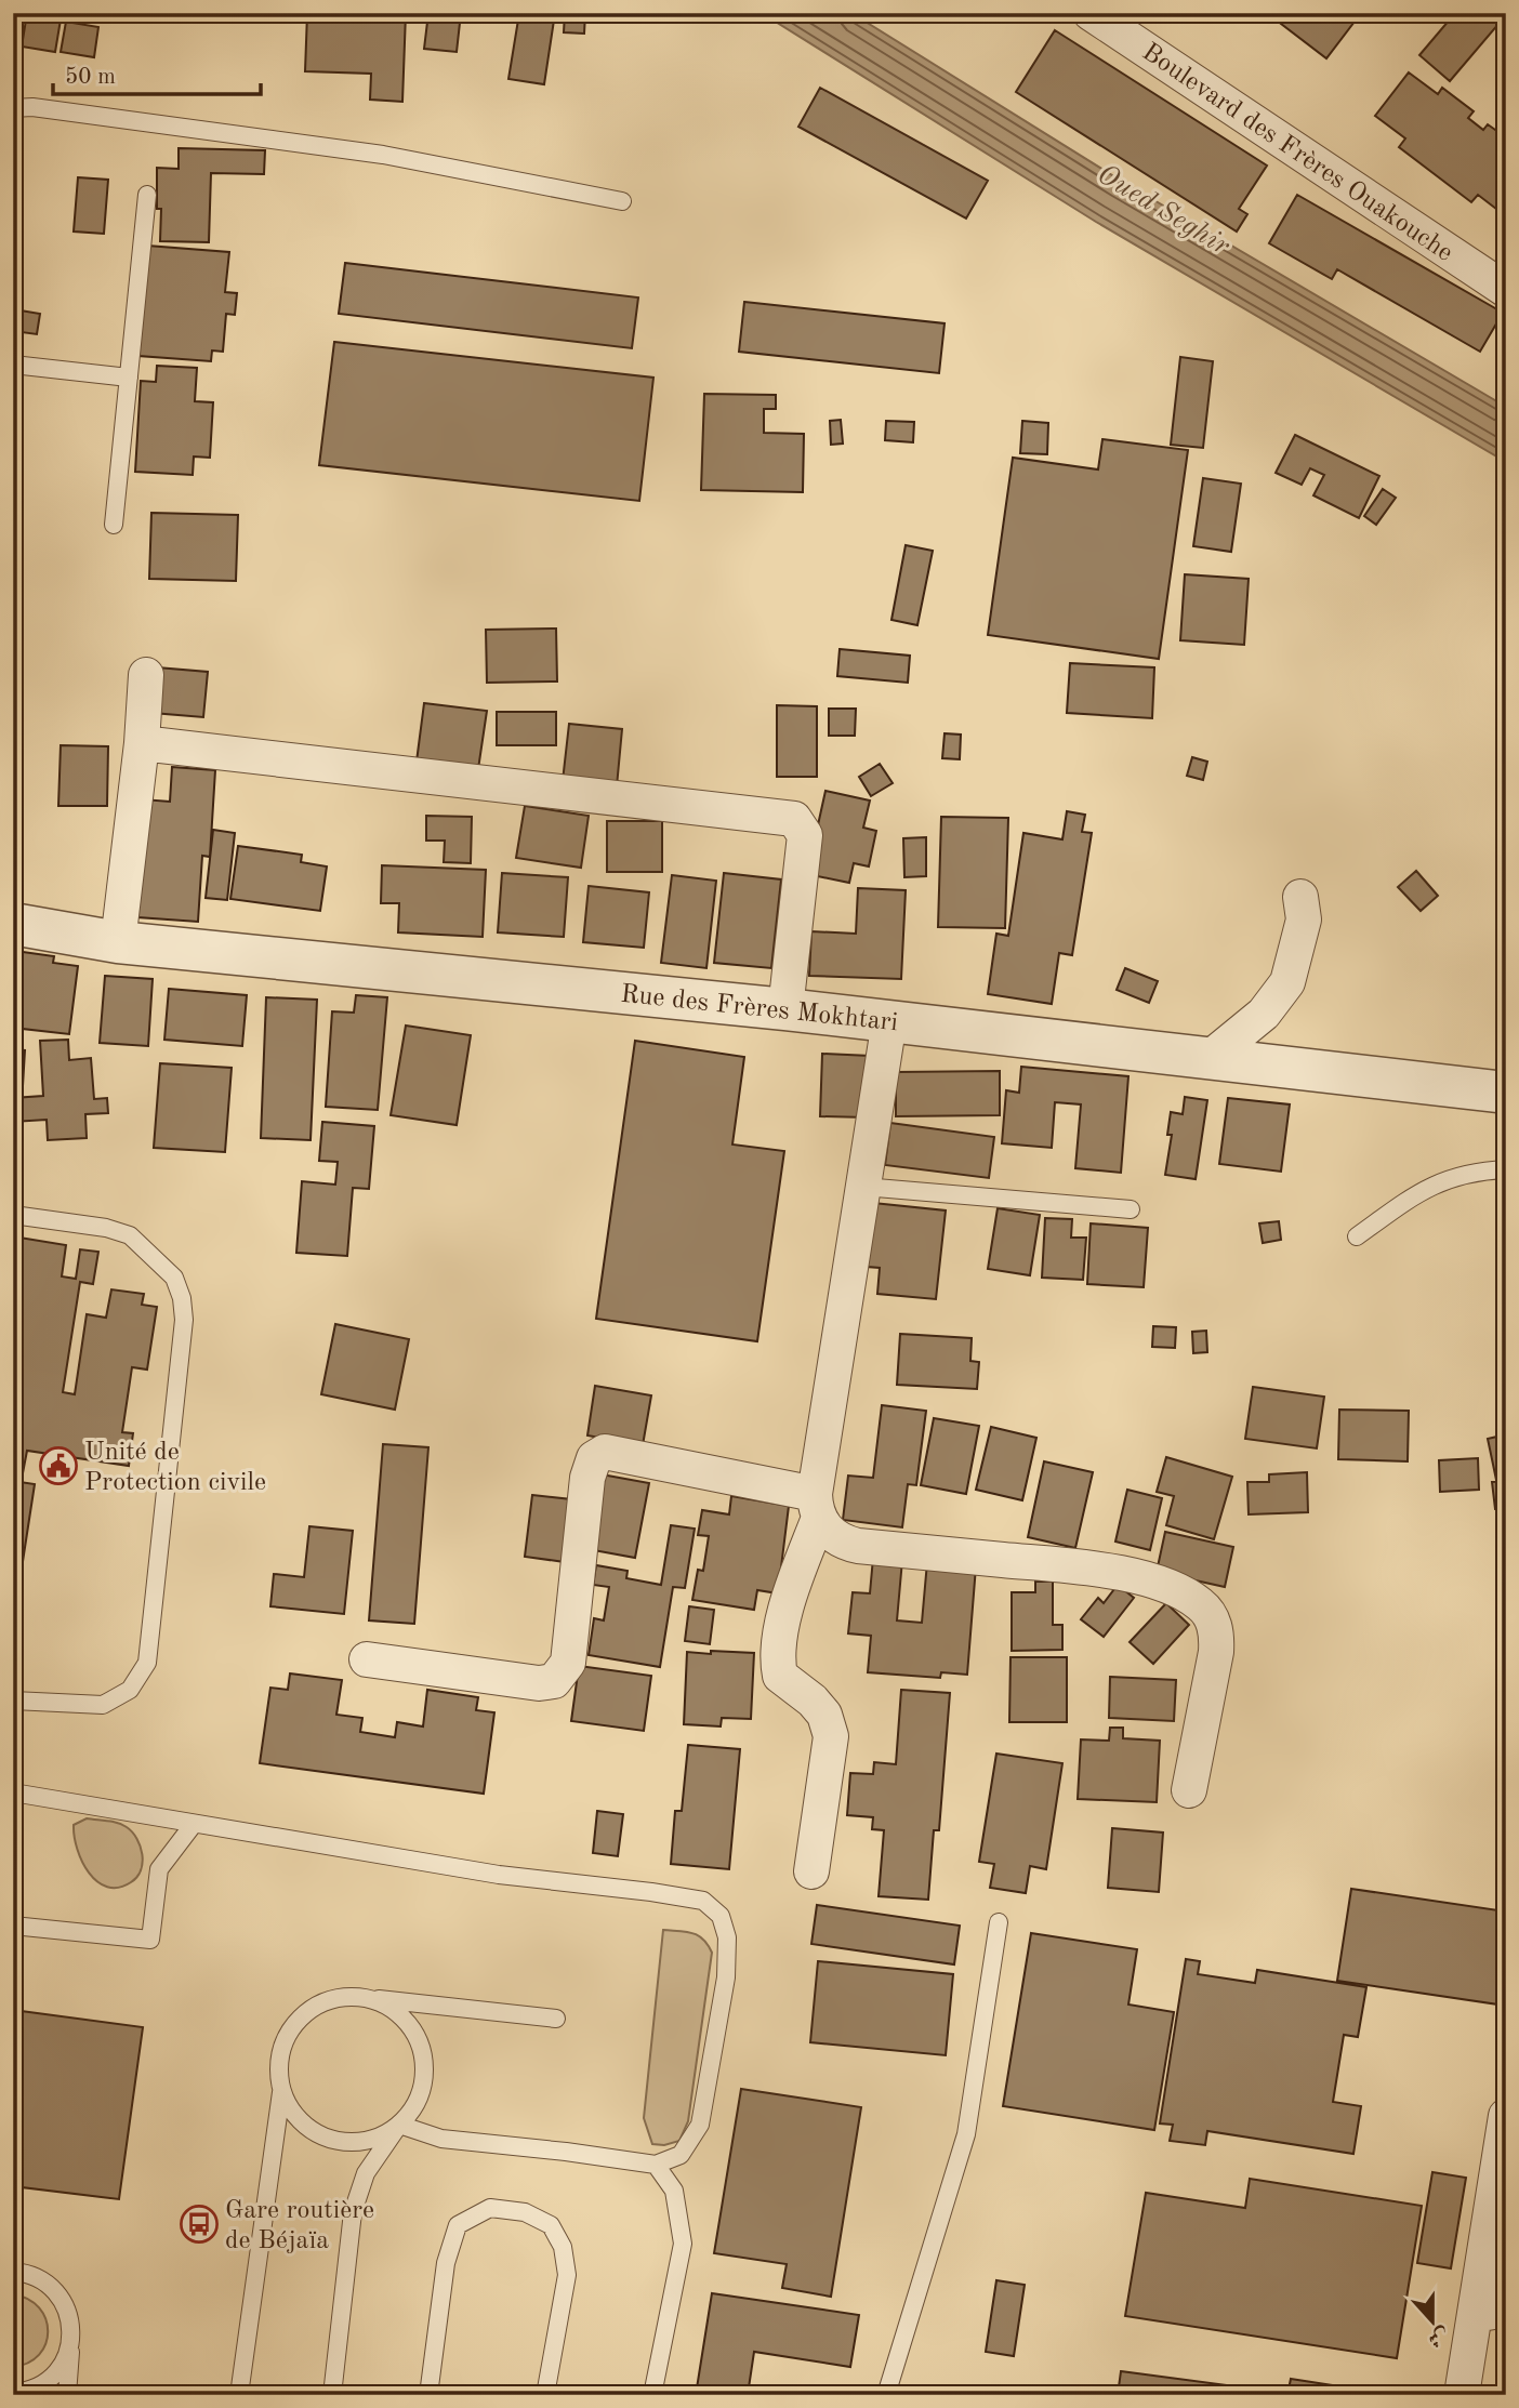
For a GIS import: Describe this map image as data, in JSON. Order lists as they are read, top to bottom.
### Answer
{
  "streets": {
    "street": ["Boulevard des Frères Ouakouche", "Rue des Frères Mokhtari"]
  },
  "water": ["Oued Seghir"],
  "places": {
    "public building": ["Unité de Protection civile"],
    "bus stop": ["Gare routière de Béjaïa"]
  },
  "scale_bar": "50 m",
  "north": "bottom"
}
